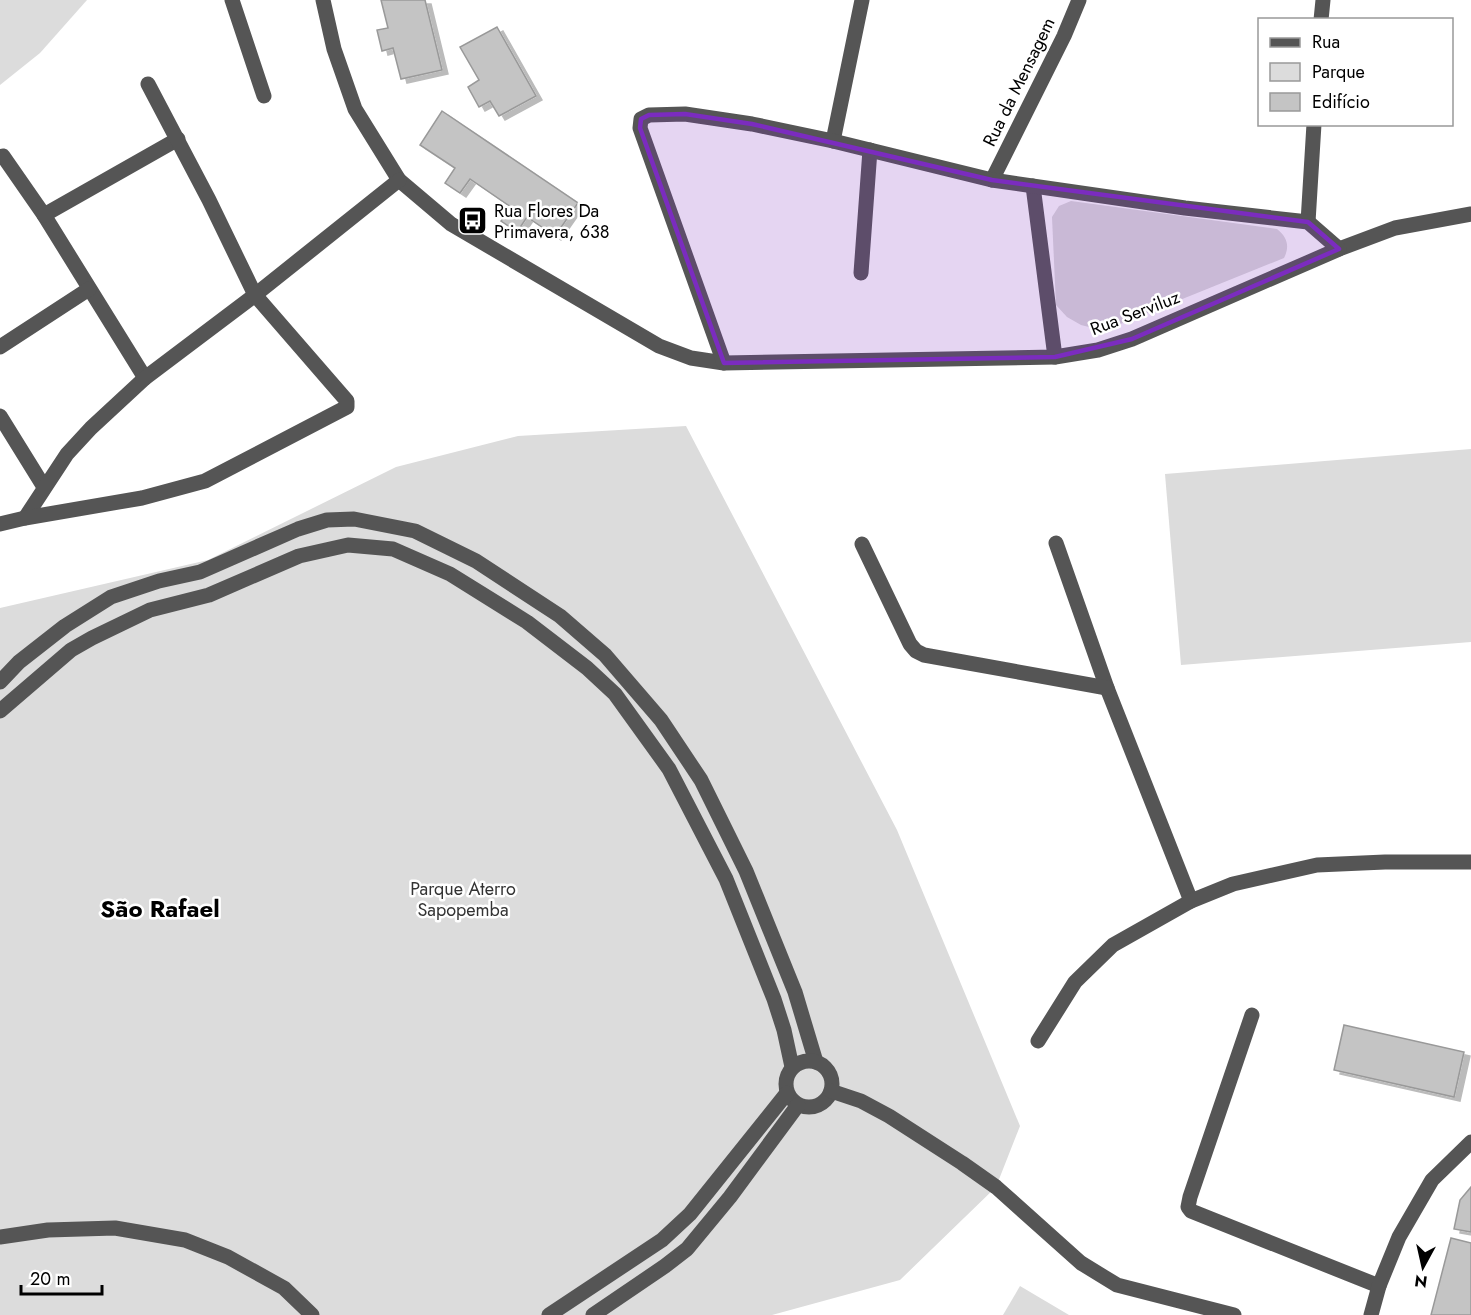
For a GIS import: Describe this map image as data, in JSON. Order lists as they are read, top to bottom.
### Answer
{
  "streets": {
    "street": ["Rua da Mensagem", "Rua Serviluz"]
  },
  "districts": ["São Rafael"],
  "parks": ["Parque Aterro Sapopemba"],
  "places": {
    "bus stop": ["Rua Flores Da Primavera, 638"]
  },
  "legend": ["Rua", "Parque", "Edifício"],
  "scale_bar": "20 m",
  "north": "bottom"
}
